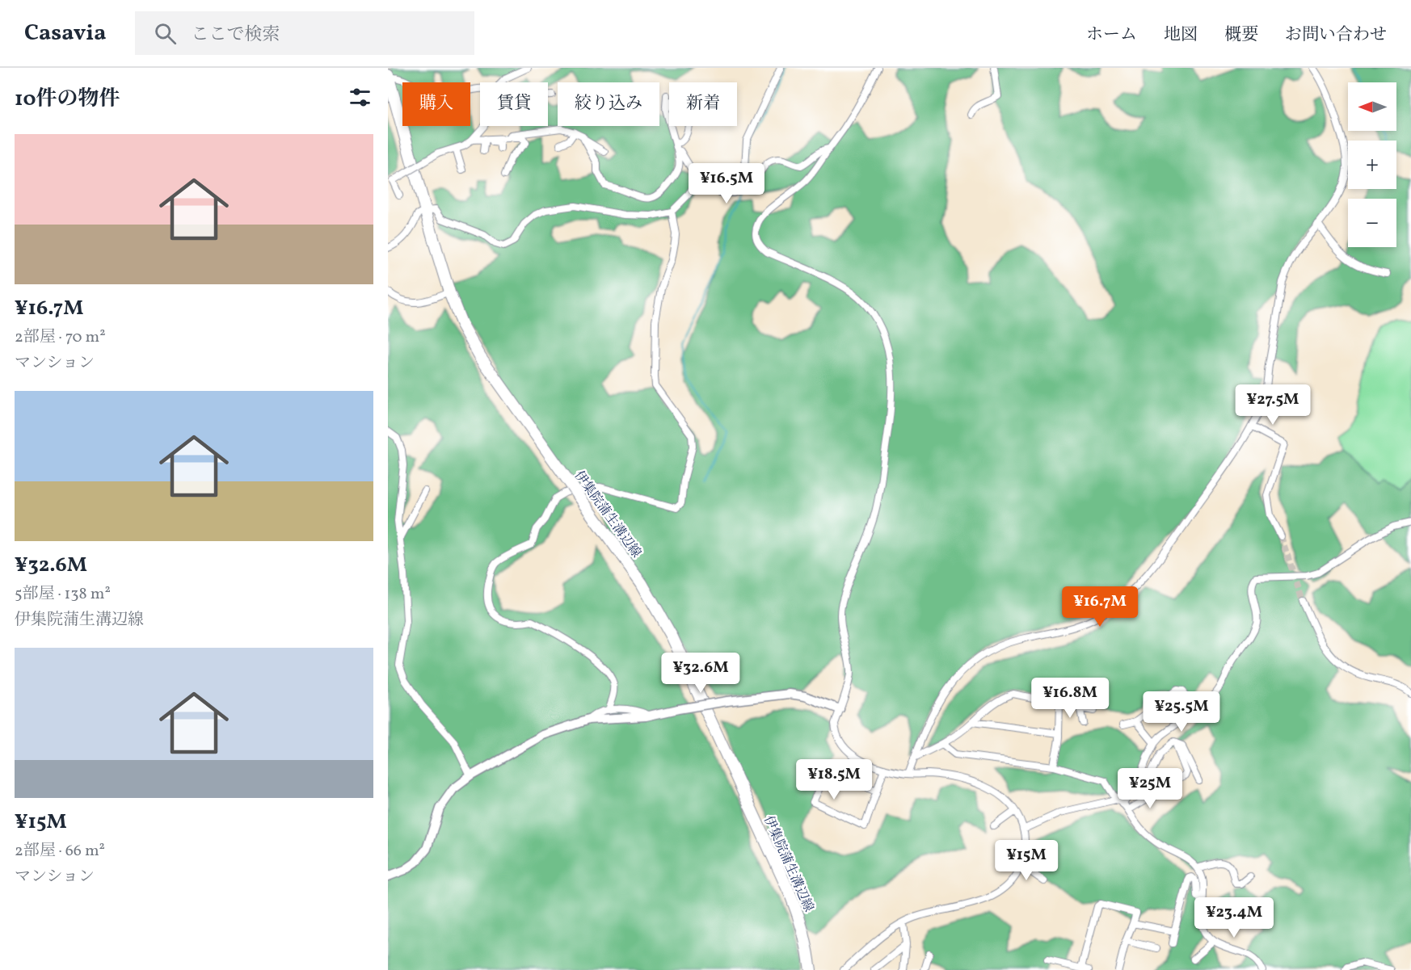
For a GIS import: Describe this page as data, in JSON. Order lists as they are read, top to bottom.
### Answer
{
  "streets": {
    "main road": ["伊集院蒲生溝辺線"]
  },
  "north": "left",
  "page": {
    "header": "Casavia",
    "search": "ここで検索",
    "nav": [
      "ホーム",
      "地図",
      "概要",
      "お問い合わせ"
    ],
    "heading": "10件の物件",
    "map_buttons": ["+", "−"],
    "chip": [
      "購入",
      "賃貸",
      "絞り込み",
      "新着"
    ],
    "list": [
      {
        "name": "¥16.7M",
        "note": "2部屋 · 70 m² · マンション"
      },
      {
        "name": "¥32.6M",
        "note": "5部屋 · 138 m² · 伊集院蒲生溝辺線"
      },
      {
        "name": "¥15M",
        "note": "2部屋 · 66 m² · マンション"
      }
    ],
    "price": [
      "¥16.5M",
      "¥27.5M",
      "¥16.7M",
      "¥32.6M",
      "¥16.8M",
      "¥25.5M",
      "¥18.5M",
      "¥25M",
      "¥15M",
      "¥23.4M"
    ]
  }
}
